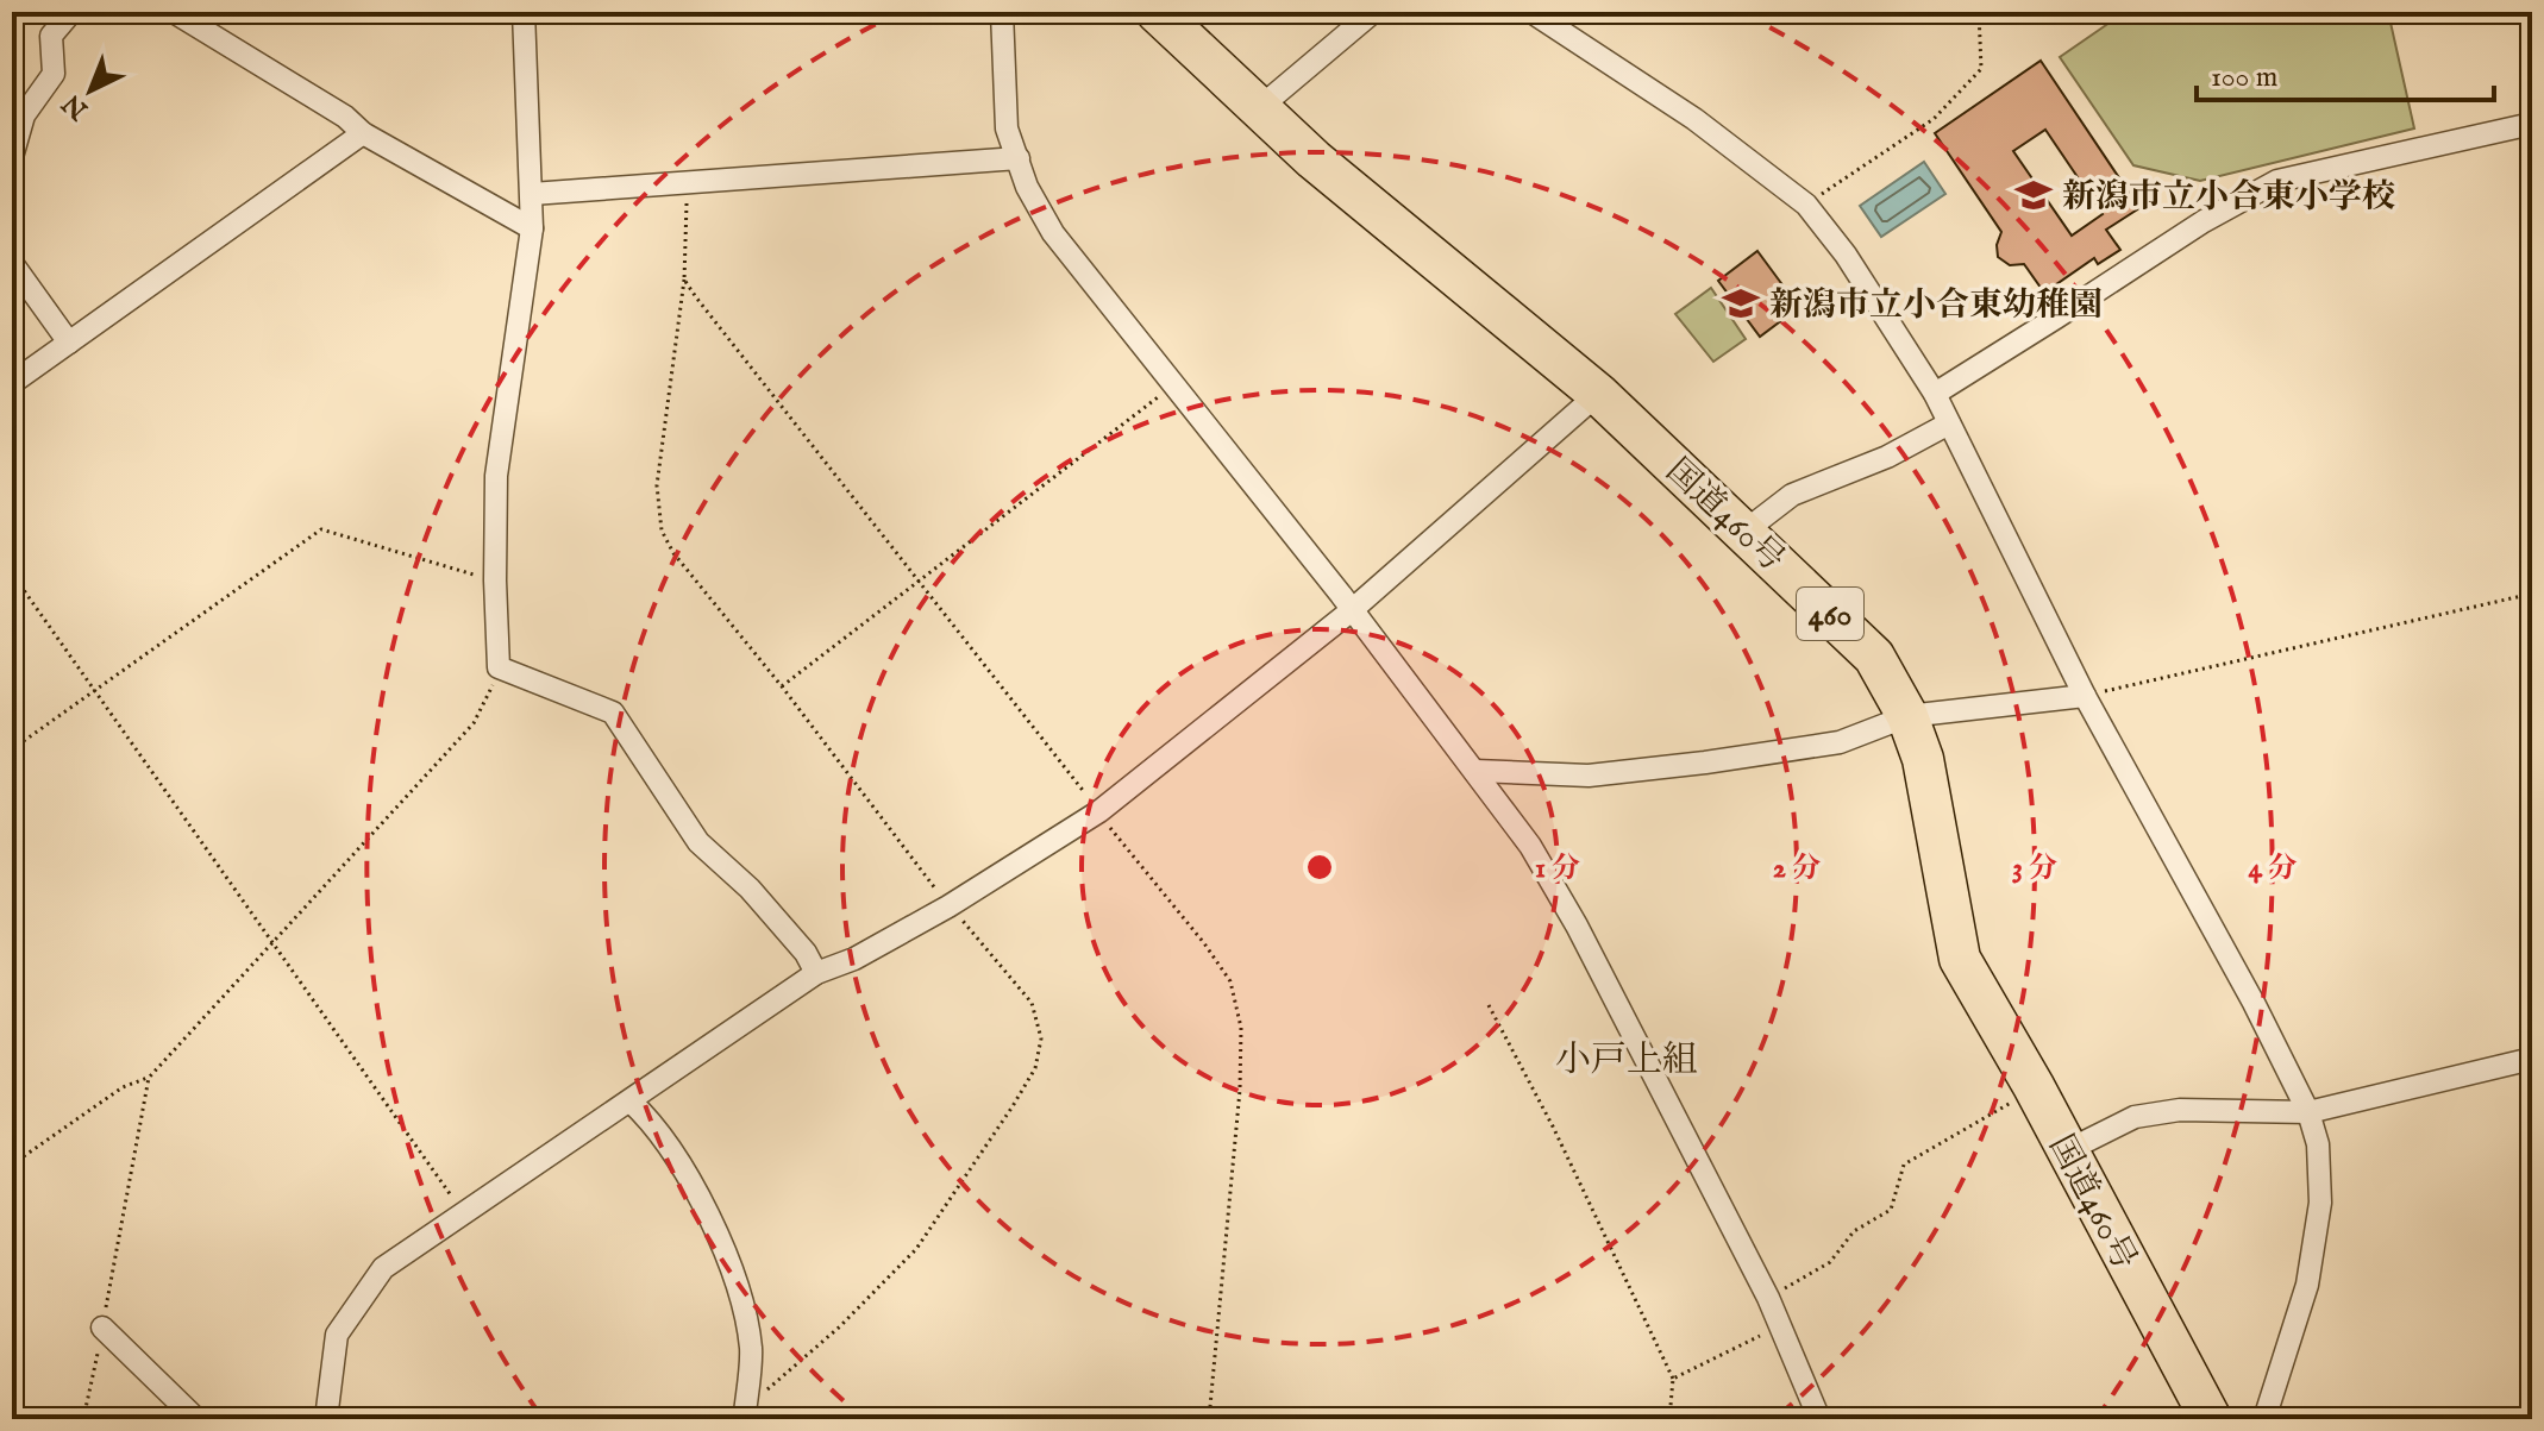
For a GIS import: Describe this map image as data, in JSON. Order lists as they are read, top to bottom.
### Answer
{
  "streets": {
    "highway": ["国道460号", "460"]
  },
  "districts": ["小戸上組"],
  "places": {
    "school or university": ["新潟市立小合東小学校", "新潟市立小合東幼稚園"]
  },
  "scale_bar": "100 m",
  "north": "bottom left",
  "rings": [
    "1 分",
    "2 分",
    "3 分",
    "4 分"
  ]
}
